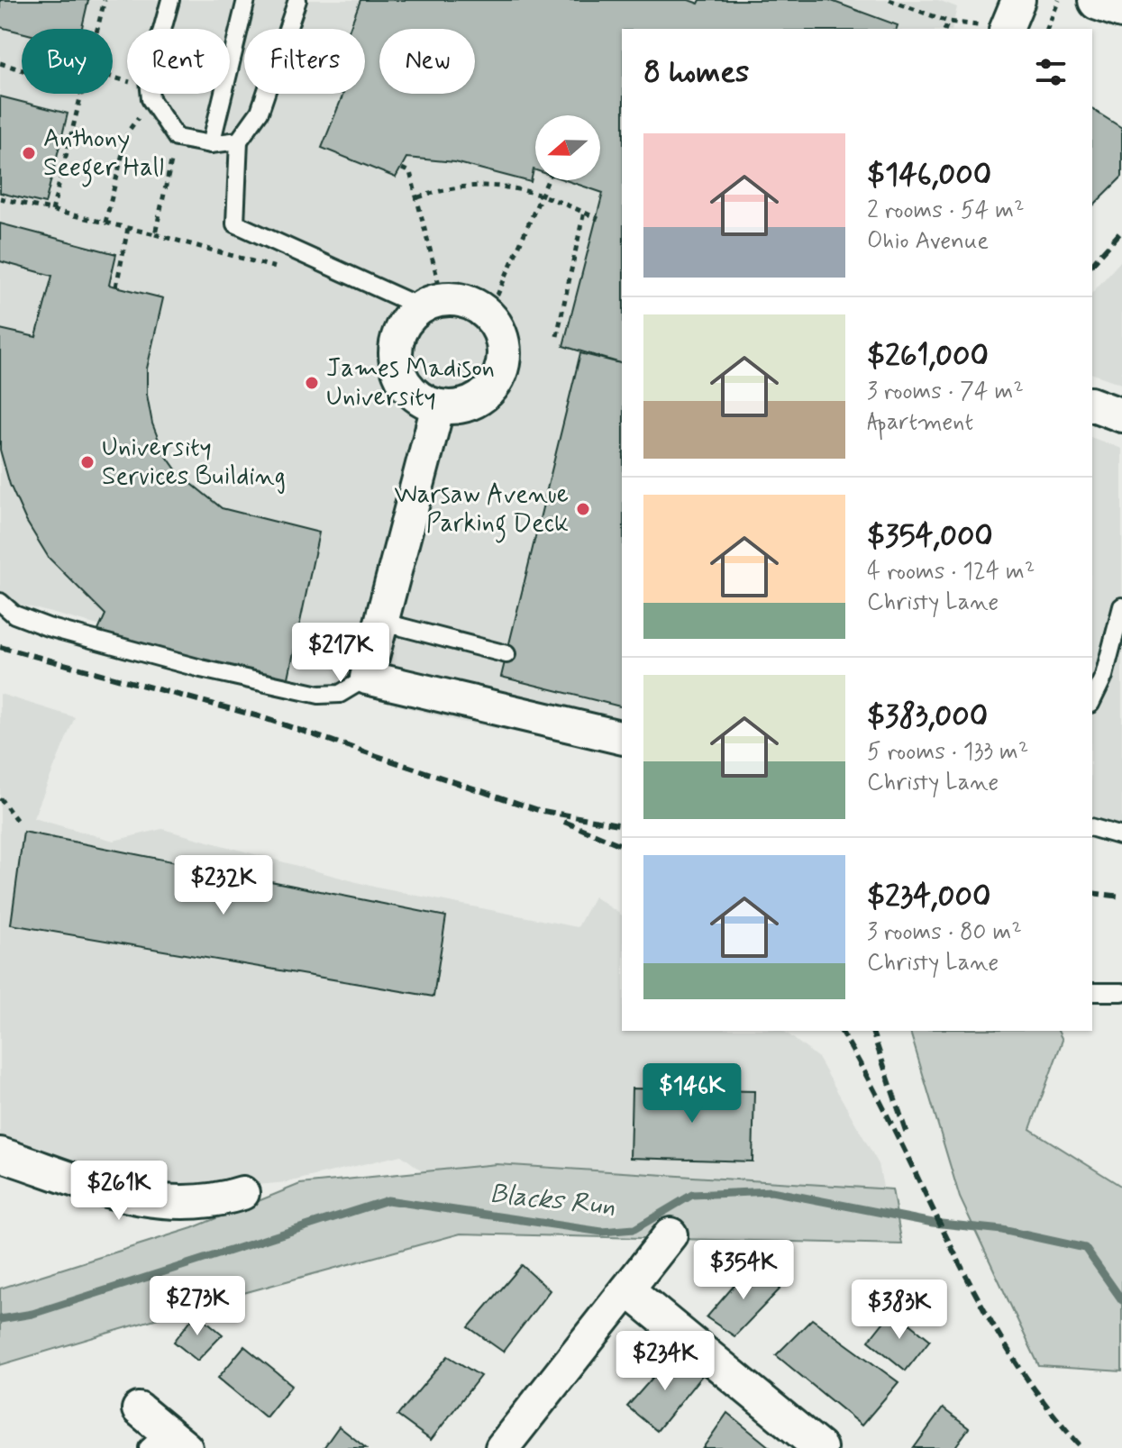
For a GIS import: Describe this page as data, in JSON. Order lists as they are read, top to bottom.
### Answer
{
  "water": ["Blacks Run"],
  "places": [
    "Anthony Seeger Hall",
    "James Madison University",
    "University Services Building",
    "Warsaw Avenue Parking Deck"
  ],
  "north": "left",
  "page": {
    "chip": [
      "Buy",
      "Rent",
      "Filters",
      "New"
    ],
    "heading": "8 homes",
    "list": [
      {
        "name": "$146,000",
        "note": "2 rooms · 54 m² · Ohio Avenue"
      },
      {
        "name": "$261,000",
        "note": "3 rooms · 74 m² · Apartment"
      },
      {
        "name": "$354,000",
        "note": "4 rooms · 124 m² · Christy Lane"
      },
      {
        "name": "$383,000",
        "note": "5 rooms · 133 m² · Christy Lane"
      },
      {
        "name": "$234,000",
        "note": "3 rooms · 80 m² · Christy Lane"
      }
    ],
    "price": [
      "$217K",
      "$232K",
      "$146K",
      "$261K",
      "$354K",
      "$273K",
      "$383K",
      "$234K"
    ]
  }
}
